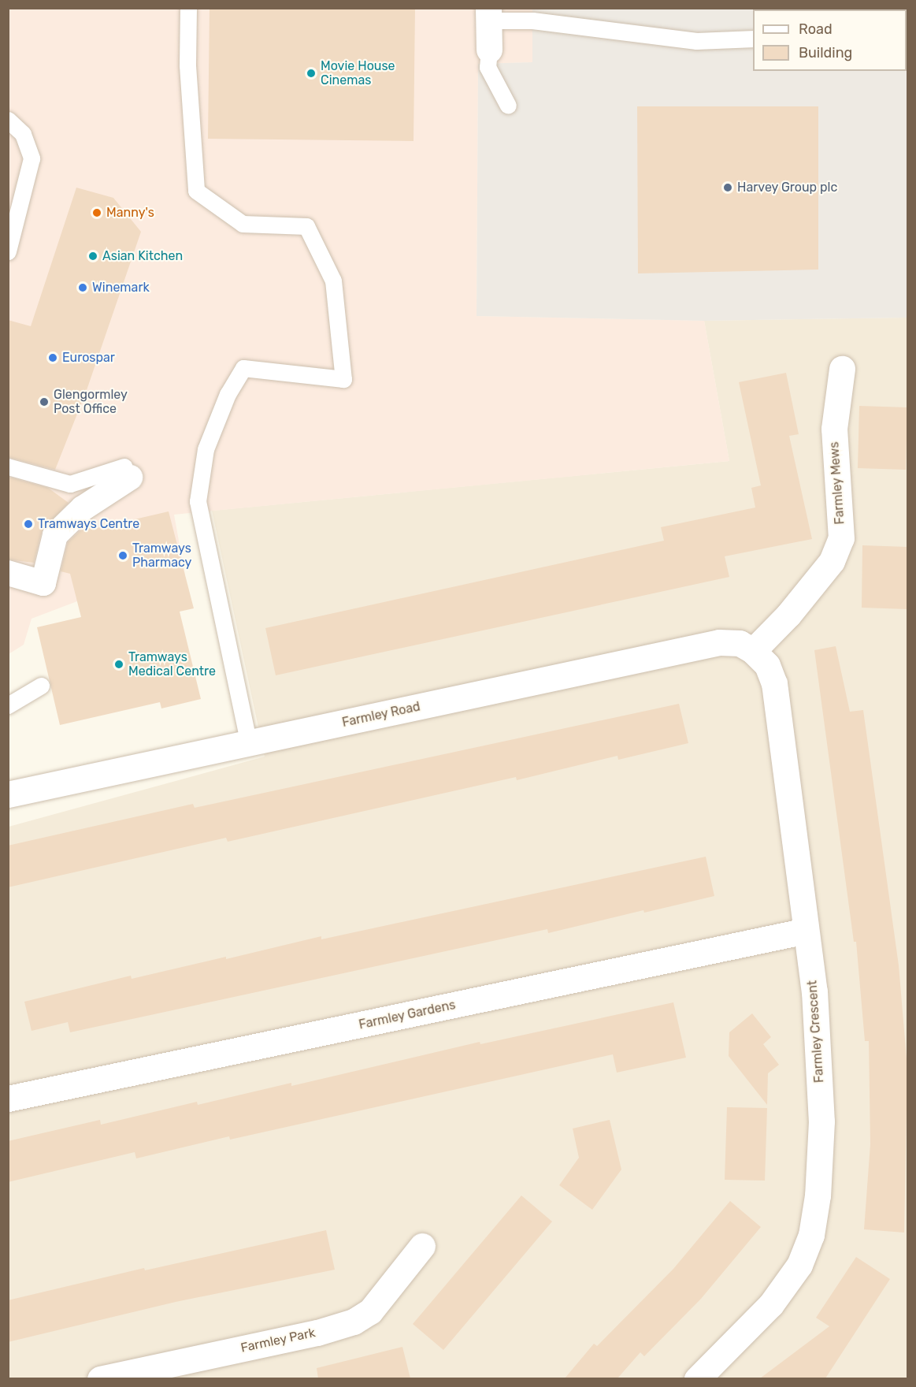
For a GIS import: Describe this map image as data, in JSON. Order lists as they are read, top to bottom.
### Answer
{
  "streets": {
    "street": [
      "Farmley Mews",
      "Farmley Road",
      "Farmley Gardens",
      "Farmley Crescent",
      "Farmley Park"
    ]
  },
  "crossings": [
    ["Farmley Mews", "Farmley Road"],
    ["Farmley Mews", "Farmley Crescent"],
    ["Farmley Road", "Farmley Crescent"],
    ["Farmley Gardens", "Farmley Crescent"]
  ],
  "places": [
    "Movie House Cinemas",
    "Harvey Group plc",
    "Manny's",
    "Asian Kitchen",
    "Winemark",
    "Eurospar",
    "Glengormley Post Office",
    "Tramways Centre",
    "Tramways Pharmacy",
    "Tramways Medical Centre"
  ],
  "legend": ["Road", "Building"]
}
